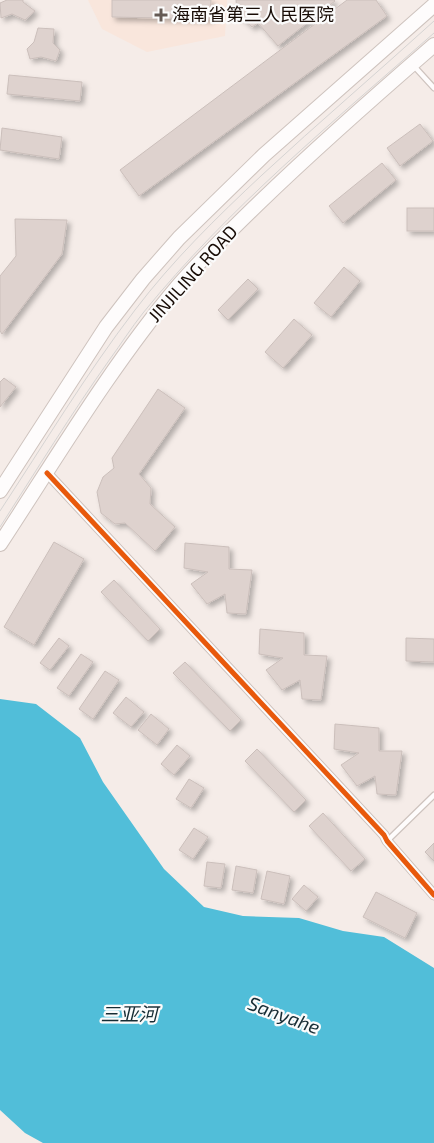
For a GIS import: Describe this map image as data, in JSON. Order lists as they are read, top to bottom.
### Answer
{
  "streets": {
    "main road": ["JINJILING ROAD"]
  },
  "water": ["三亚河", "Sanyahe"],
  "places": {
    "health": ["海南省第三人民医院"]
  }
}
